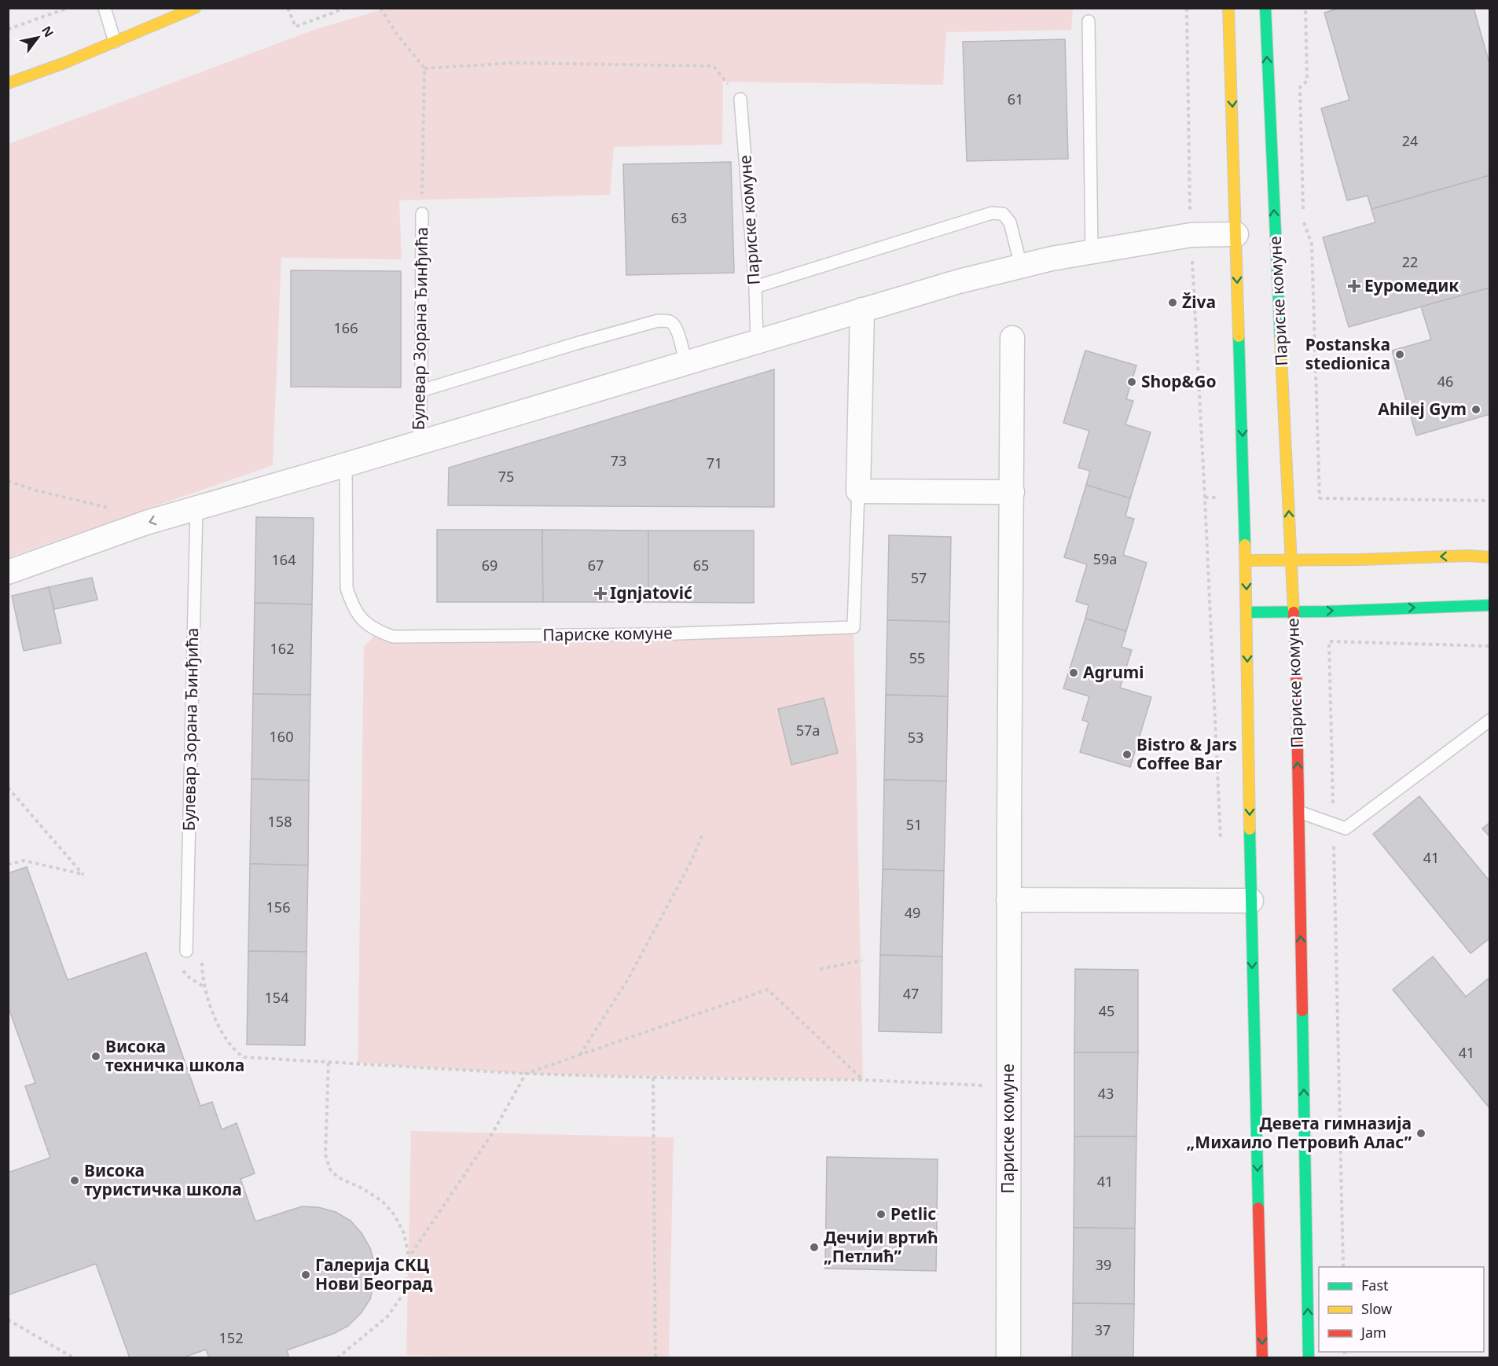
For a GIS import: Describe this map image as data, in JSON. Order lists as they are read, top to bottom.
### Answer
{
  "streets": {
    "main road": ["Париске комуне"],
    "lane": ["Булевар Зорана Ђинђића"]
  },
  "places": {
    "health": ["Еуромедик", "Ignjatović"],
    "other": [
      "Živa",
      "Postanska stedionica",
      "Shop&Go",
      "Ahilej Gym",
      "Agrumi",
      "Bistro & Jars Coffee Bar",
      "Висока техничка школа",
      "Девета гимназија „Михаило Петровић Алас”",
      "Висока туристичка школа",
      "Petlic",
      "Дечији вртић „Петлић”",
      "Галерија СКЦ Нови Београд"
    ]
  },
  "house_numbers": [
    "61",
    "24",
    "63",
    "22",
    "166",
    "46",
    "73",
    "71",
    "75",
    "59a",
    "164",
    "69",
    "67",
    "65",
    "57",
    "162",
    "55",
    "57a",
    "160",
    "53",
    "158",
    "51",
    "41",
    "156",
    "49",
    "47",
    "154",
    "45",
    "41",
    "43",
    "41",
    "39",
    "37",
    "152"
  ],
  "legend": ["Fast", "Slow", "Jam"],
  "north": "top right"
}
